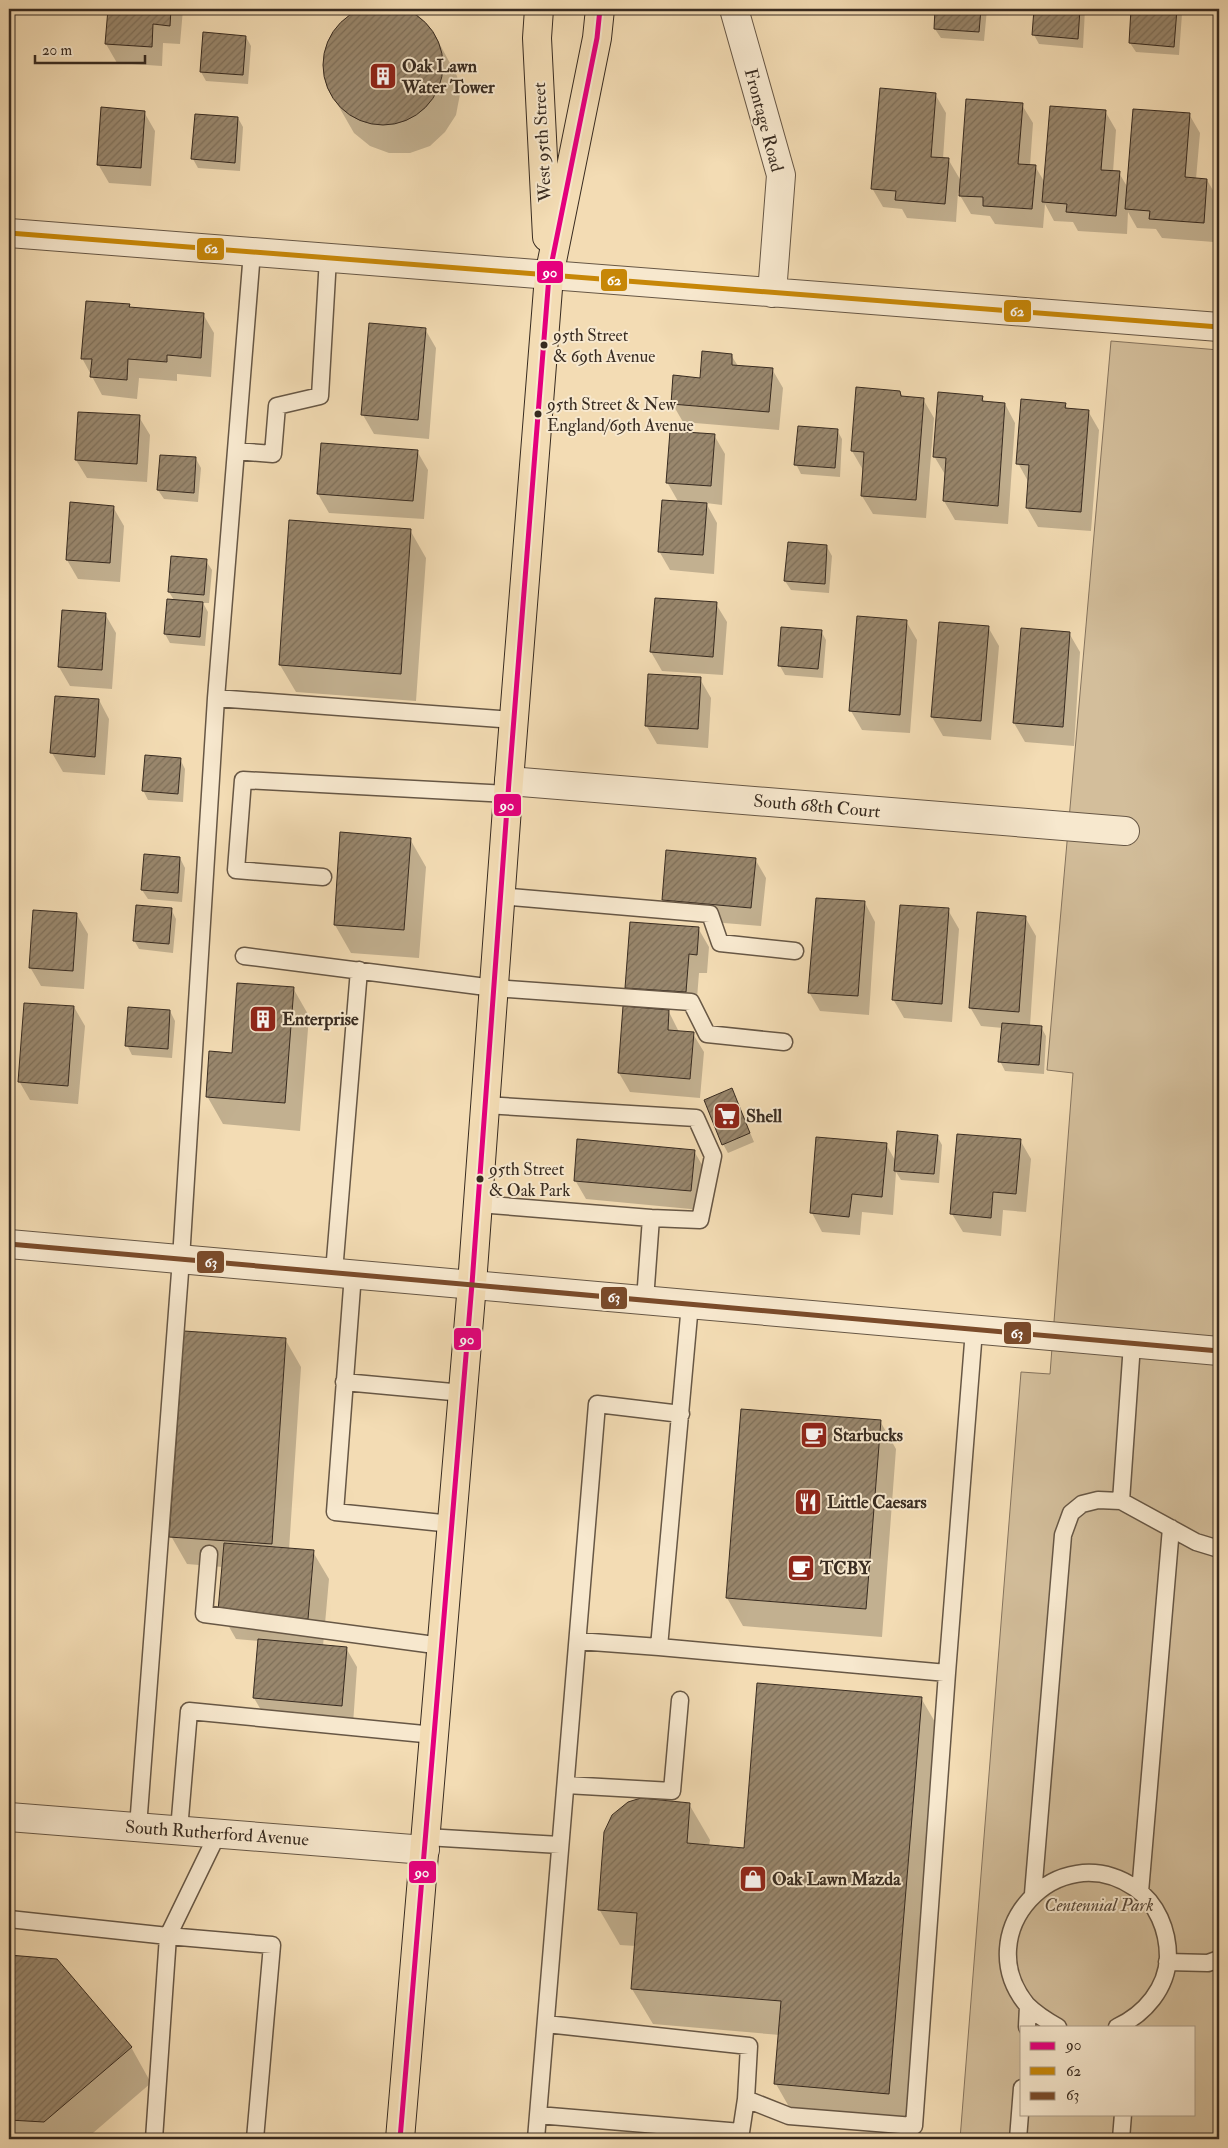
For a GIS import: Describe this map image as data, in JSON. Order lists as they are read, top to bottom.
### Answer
{
  "streets": {
    "main road": ["West 95th Street"],
    "street": ["Frontage Road", "South 68th Court", "South Rutherford Avenue"]
  },
  "crossings": [
    ["West 95th Street", "South 68th Court"],
    ["West 95th Street", "South Rutherford Avenue"]
  ],
  "parks": ["Centennial Park"],
  "places": {
    "building": ["Oak Lawn Water Tower", "Enterprise"],
    "other": ["95th Street & 69th Avenue", "95th Street & New England/69th Avenue", "95th Street & Oak Park"],
    "supermarket": ["Shell"],
    "cafe": ["Starbucks", "TCBY"],
    "restaurant": ["Little Caesars"],
    "shop": ["Oak Lawn Mazda"]
  },
  "lines": ["transit line 90", "transit line 62", "transit line 63"],
  "legend": ["90", "62", "63"],
  "scale_bar": "20 m"
}
